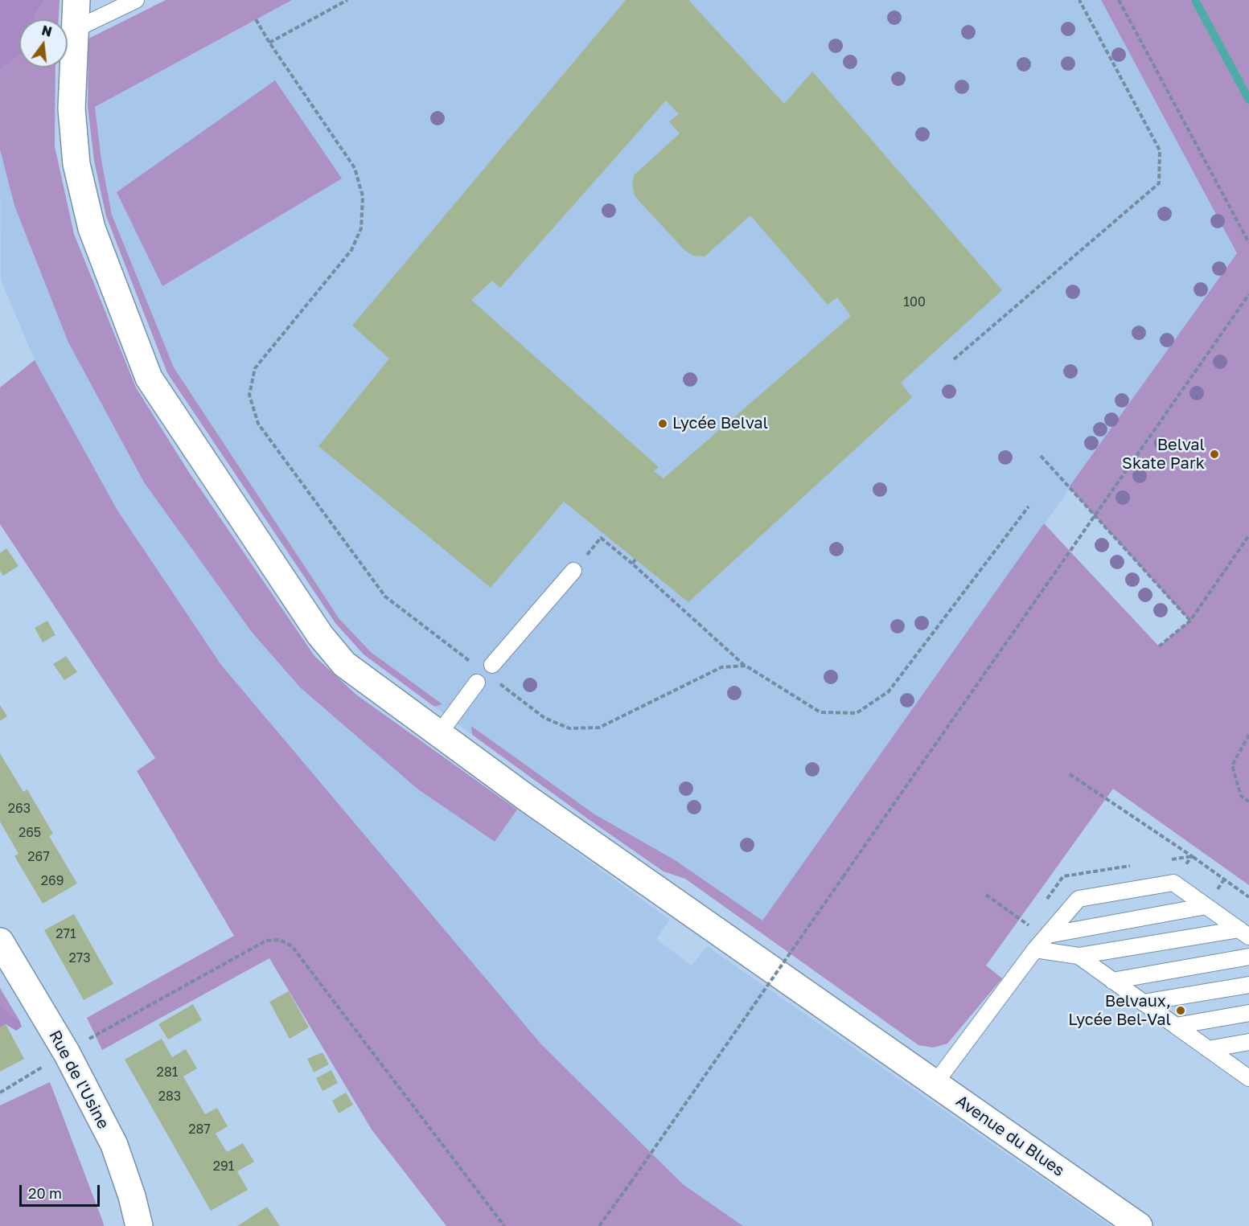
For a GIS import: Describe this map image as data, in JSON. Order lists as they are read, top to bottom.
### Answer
{
  "streets": {
    "street": ["Rue de l'Usine", "Avenue du Blues"]
  },
  "places": ["Lycée Belval", "Belval Skate Park", "Belvaux, Lycée Bel-Val"],
  "house_numbers": [
    "100",
    "263",
    "265",
    "267",
    "269",
    "271",
    "273",
    "281",
    "283",
    "287",
    "291"
  ],
  "scale_bar": "20 m",
  "north": "top"
}
